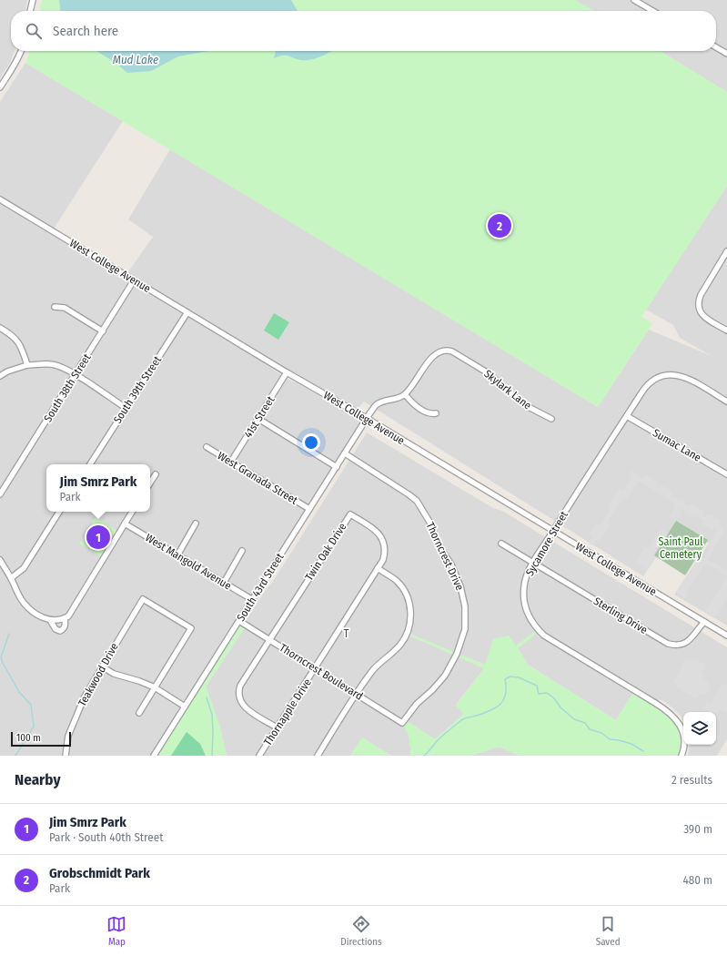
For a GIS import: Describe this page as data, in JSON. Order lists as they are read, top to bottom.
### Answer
{
  "streets": {
    "street": [
      "West College Avenue",
      "South 38th Street",
      "South 39th Street",
      "Skylark Lane",
      "41st Street",
      "Sumac Lane",
      "West Granada Street",
      "Sycamore Street",
      "Twin Oak Drive",
      "Thorncrest Drive",
      "West Mangold Avenue",
      "South 43rd Street",
      "Sterling Drive",
      "Thorncrest Boulevard",
      "Teakwood Drive",
      "Thornapple Drive"
    ]
  },
  "crossings": [
    ["West College Avenue", "South 38th Street"],
    ["West College Avenue", "South 39th Street"],
    ["West College Avenue", "41st Street"],
    ["West College Avenue", "Sycamore Street"],
    ["West College Avenue", "South 43rd Street"],
    ["West College Avenue", "Sterling Drive"],
    ["41st Street", "West Granada Street"],
    ["Sumac Lane", "Sycamore Street"],
    ["West Granada Street", "South 43rd Street"],
    ["Sycamore Street", "Sterling Drive"],
    ["Twin Oak Drive", "Thorncrest Boulevard"],
    ["Twin Oak Drive", "Thornapple Drive"],
    ["Thorncrest Drive", "South 43rd Street"],
    ["Thorncrest Drive", "Thorncrest Boulevard"],
    ["West Mangold Avenue", "South 43rd Street"],
    ["South 43rd Street", "Thorncrest Boulevard"],
    ["Thorncrest Boulevard", "Thornapple Drive"]
  ],
  "districts": ["T"],
  "water": ["Mud Lake"],
  "parks": ["Saint Paul Cemetery"],
  "scale_bar": "100 m",
  "page": {
    "search": "Search here",
    "pins": ["2", "1"],
    "popup": ["Jim Smrz Park", "Park"],
    "scale": "100 m",
    "heading": ["Nearby", "2 results"],
    "list": [
      {
        "mark": "1",
        "name": "Jim Smrz Park",
        "note": "Park · South 40th Street",
        "value": "390 m"
      },
      {
        "mark": "2",
        "name": "Grobschmidt Park",
        "note": "Park",
        "value": "480 m"
      }
    ],
    "nav": ["Map", "Directions", "Saved"]
  }
}
